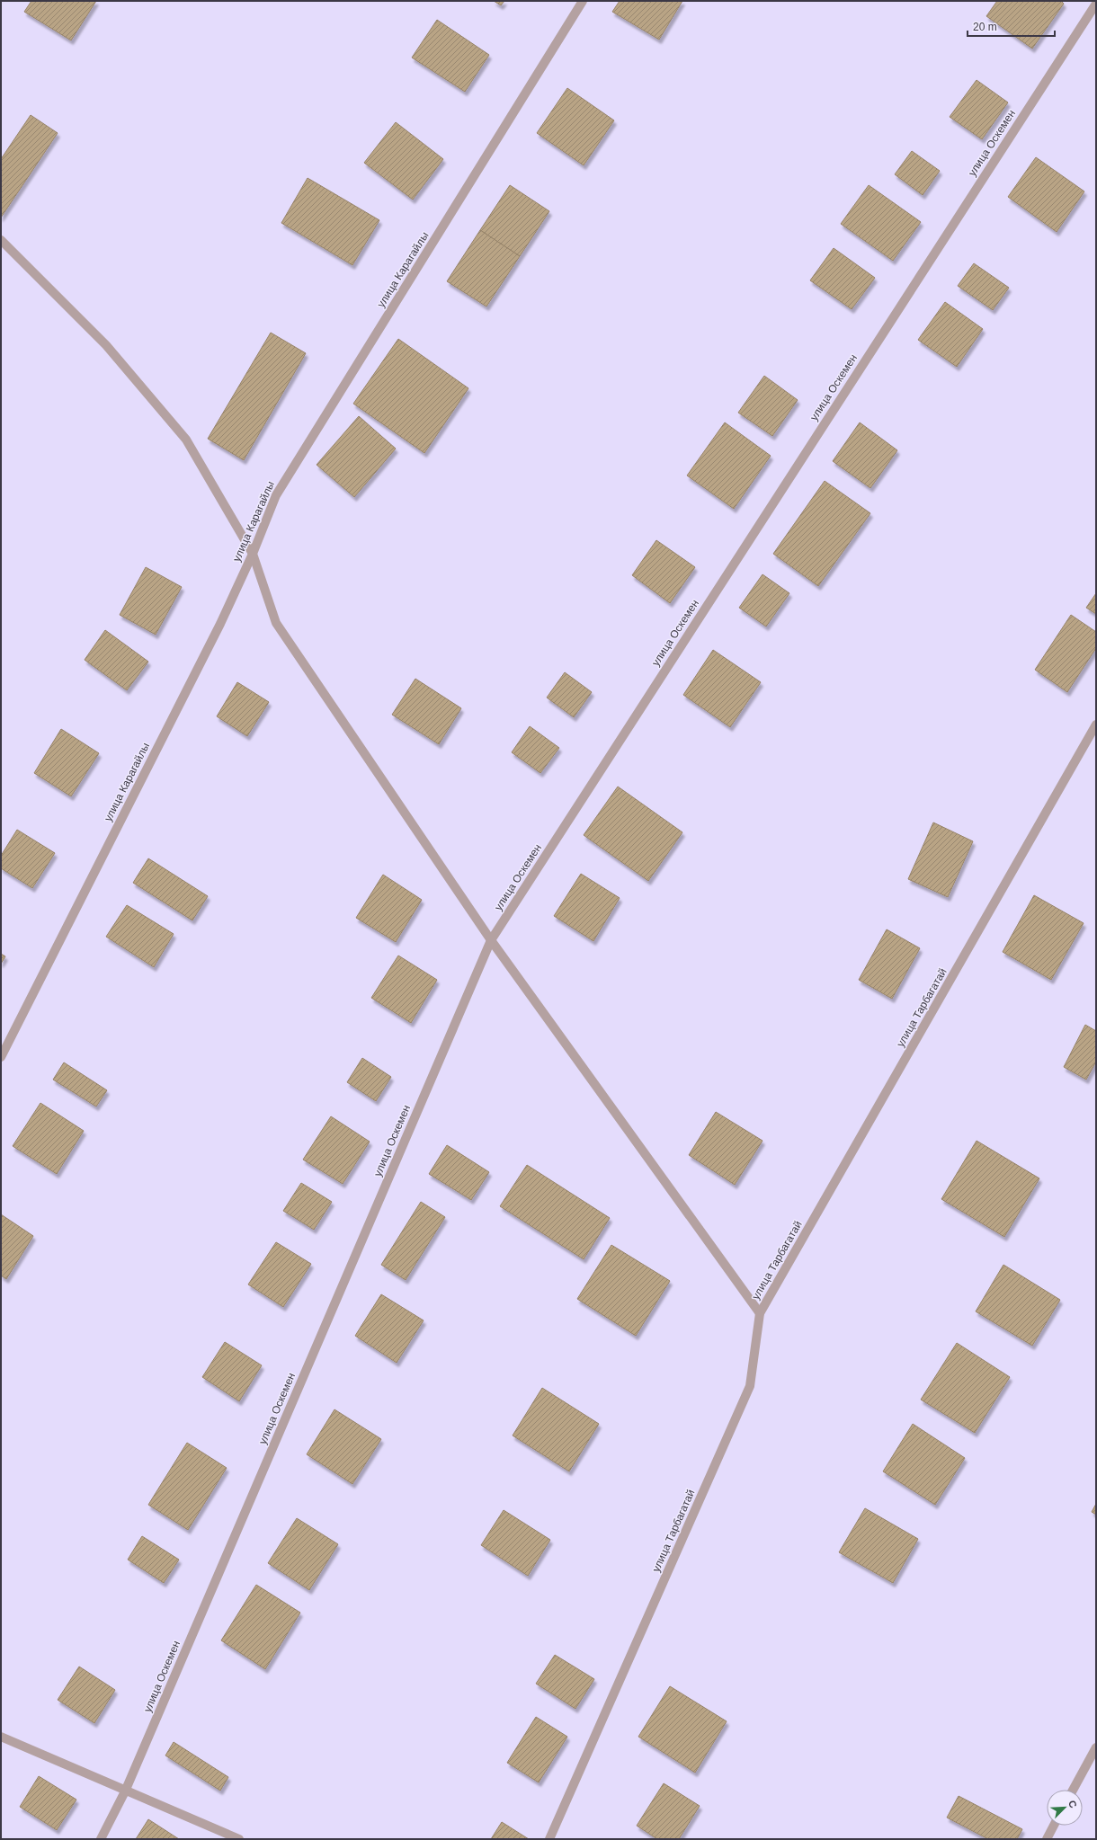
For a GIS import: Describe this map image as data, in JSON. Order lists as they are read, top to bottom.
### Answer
{
  "streets": {
    "street": ["улица Оскемен", "улица Карагайлы", "улица Тарбагатай"]
  },
  "scale_bar": "20 m",
  "north": "top right"
}
